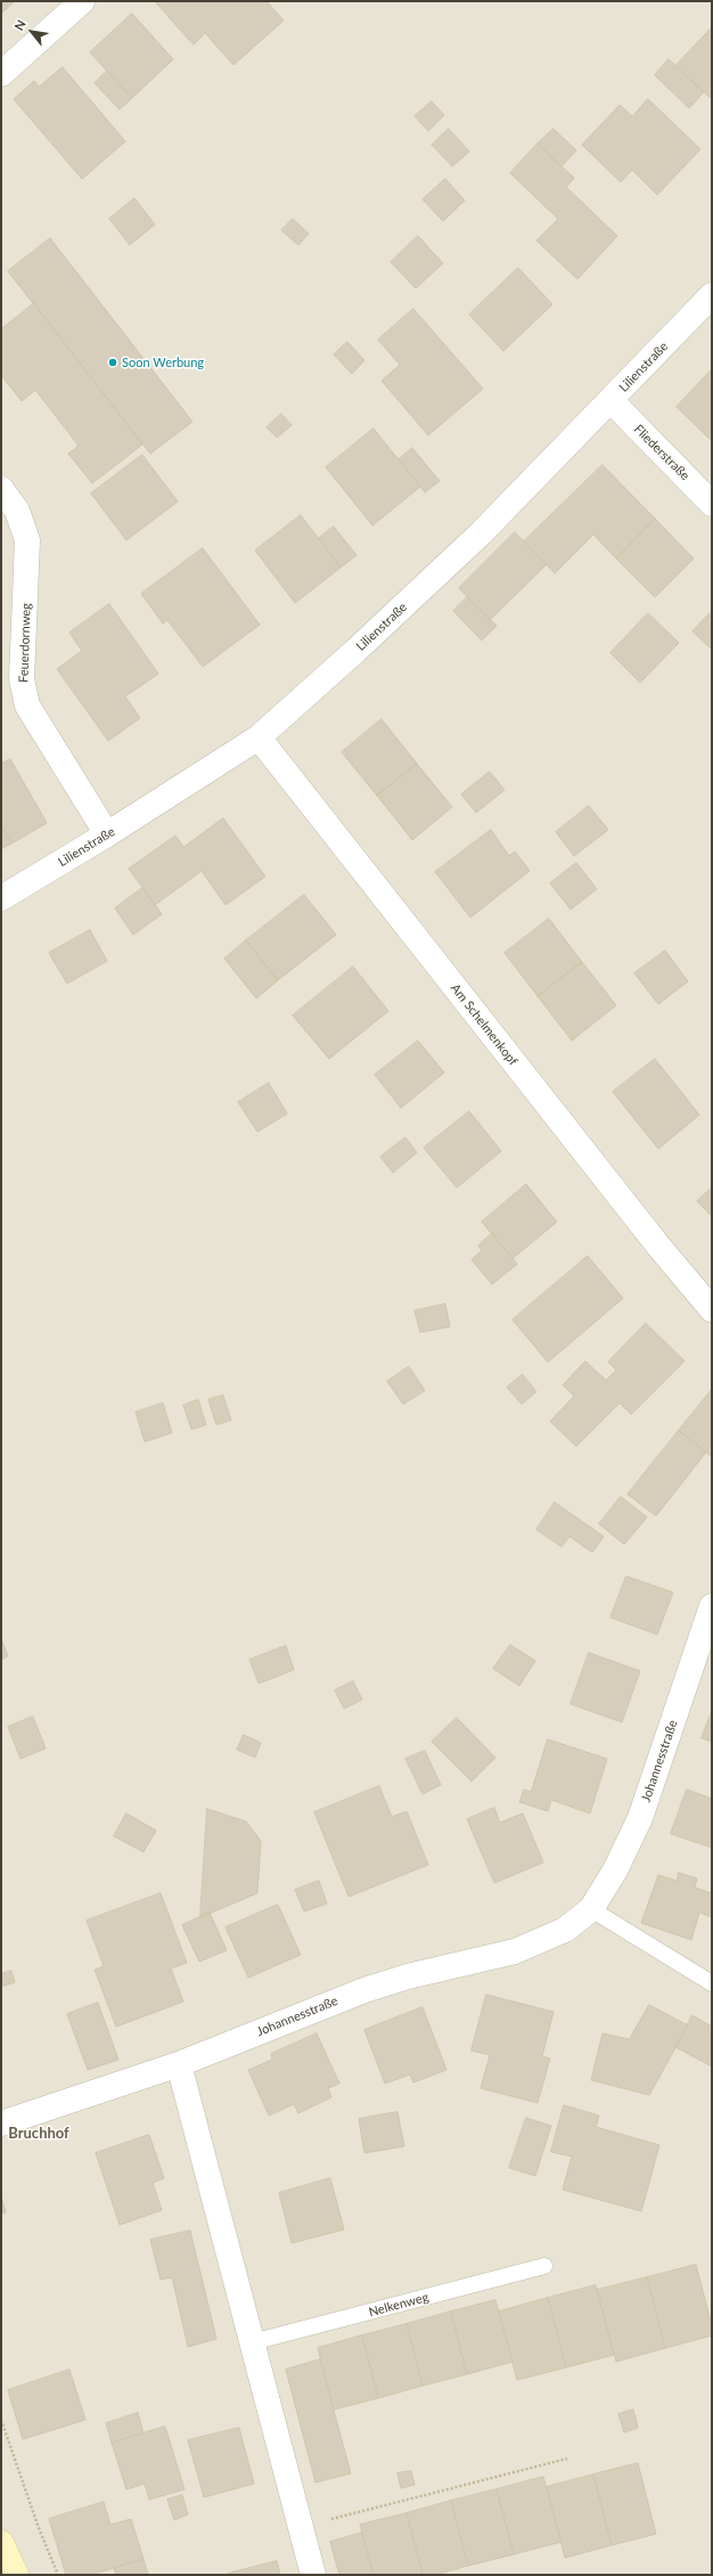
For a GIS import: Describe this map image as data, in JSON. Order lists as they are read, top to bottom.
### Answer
{
  "streets": {
    "street": [
      "Lilienstraße",
      "Fliederstraße",
      "Feuerdornweg",
      "Am Schelmenkopf",
      "Johannesstraße"
    ],
    "lane": ["Nelkenweg"]
  },
  "crossings": [
    ["Lilienstraße", "Fliederstraße"],
    ["Lilienstraße", "Feuerdornweg"],
    ["Lilienstraße", "Am Schelmenkopf"]
  ],
  "districts": ["Bruchhof"],
  "places": ["Soon Werbung"],
  "north": "top left"
}
